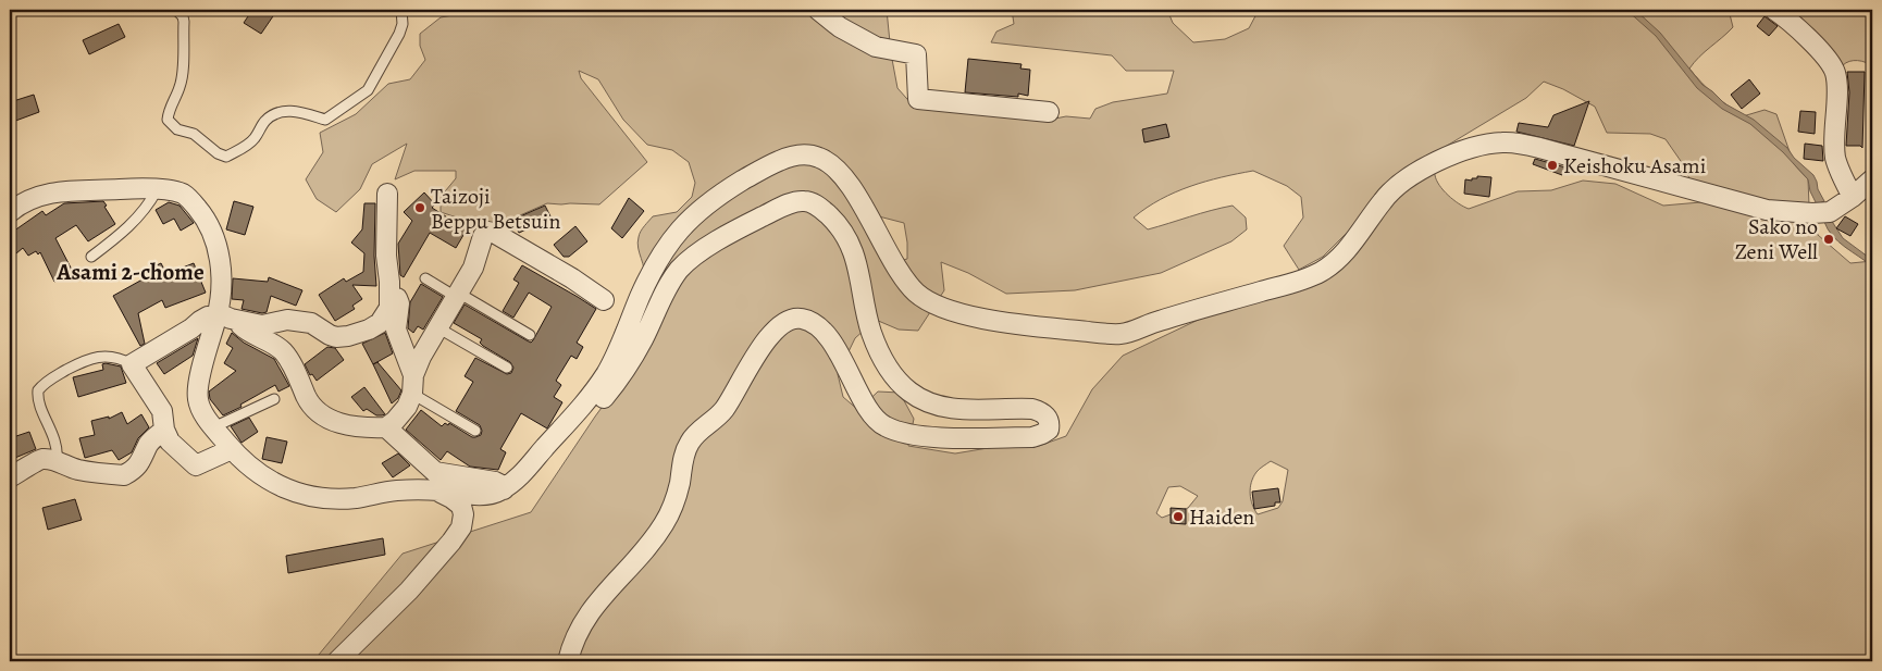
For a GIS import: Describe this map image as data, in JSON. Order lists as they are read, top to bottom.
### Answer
{
  "districts": ["Asami 2-chome"],
  "places": [
    "Keishoku Asami",
    "Taizoji Beppu Betsuin",
    "Sako no Zeni Well",
    "Haiden"
  ]
}
